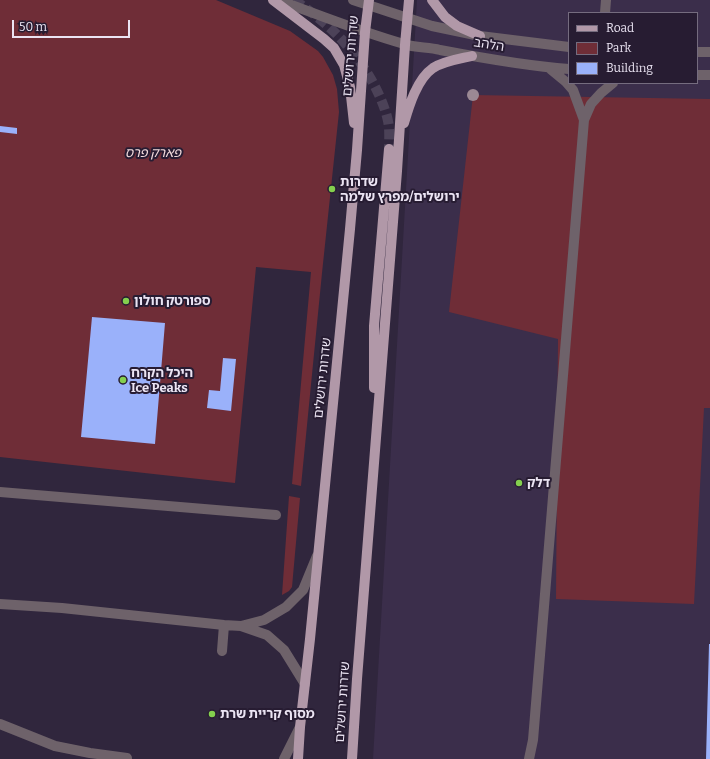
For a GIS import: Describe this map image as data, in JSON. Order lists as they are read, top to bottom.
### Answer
{
  "streets": {
    "main road": ["שדרות ירושלים"],
    "street": ["הלהב"]
  },
  "crossings": [
    ["הלהב", "שדרות ירושלים"]
  ],
  "parks": ["פארק פרס"],
  "places": [
    "שדרות ירושלים/מפרץ שלמה",
    "ספורטק חולון",
    "היכל הקרח Ice Peaks",
    "דלק",
    "מסוף קריית שרת"
  ],
  "legend": ["Road", "Park", "Building"],
  "scale_bar": "50 m"
}
